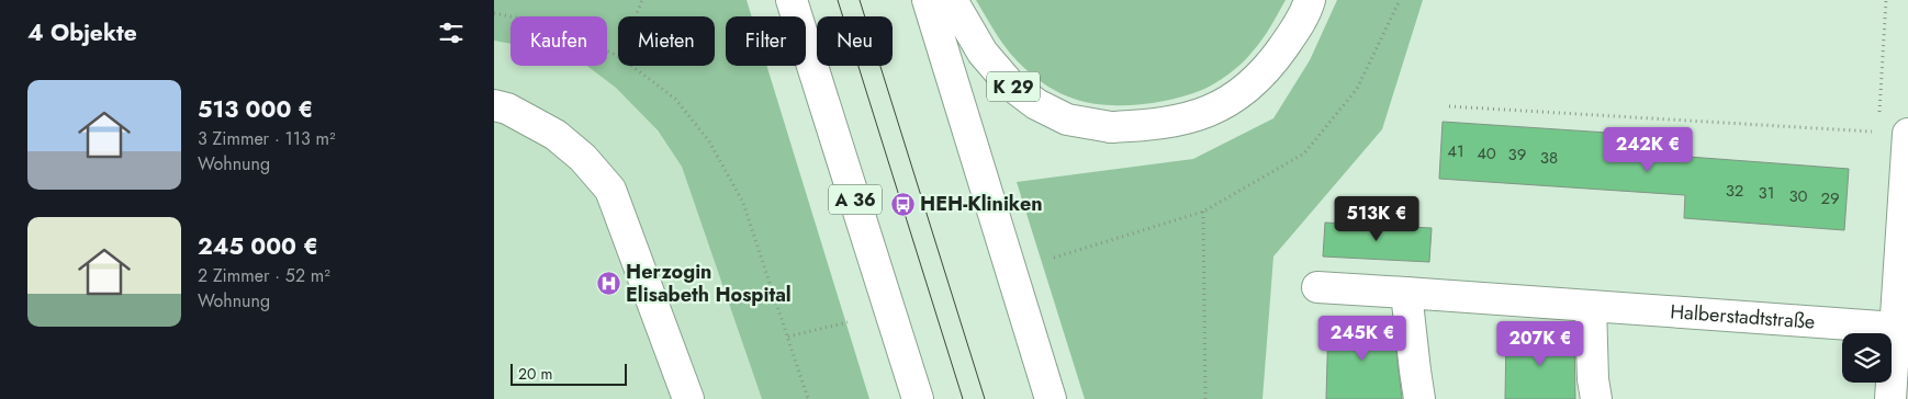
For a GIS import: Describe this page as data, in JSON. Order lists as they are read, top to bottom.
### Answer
{
  "streets": {
    "main road": ["K 29", "A 36", "Halberstadtstraße"]
  },
  "places": {
    "bus stop": ["HEH-Kliniken"],
    "hospital": ["Herzogin Elisabeth Hospital"]
  },
  "house_numbers": [
    "41",
    "40",
    "39",
    "38",
    "32",
    "31",
    "30",
    "29"
  ],
  "scale_bar": "20 m",
  "page": {
    "heading": "4 Objekte",
    "chip": [
      "Kaufen",
      "Mieten",
      "Filter",
      "Neu"
    ],
    "list": [
      {
        "name": "513 000 €",
        "note": "3 Zimmer · 113 m² · Wohnung"
      },
      {
        "name": "245 000 €",
        "note": "2 Zimmer · 52 m² · Wohnung"
      }
    ],
    "price": [
      "242K €",
      "513K €",
      "245K €",
      "207K €"
    ],
    "scale": "20 m"
  }
}
